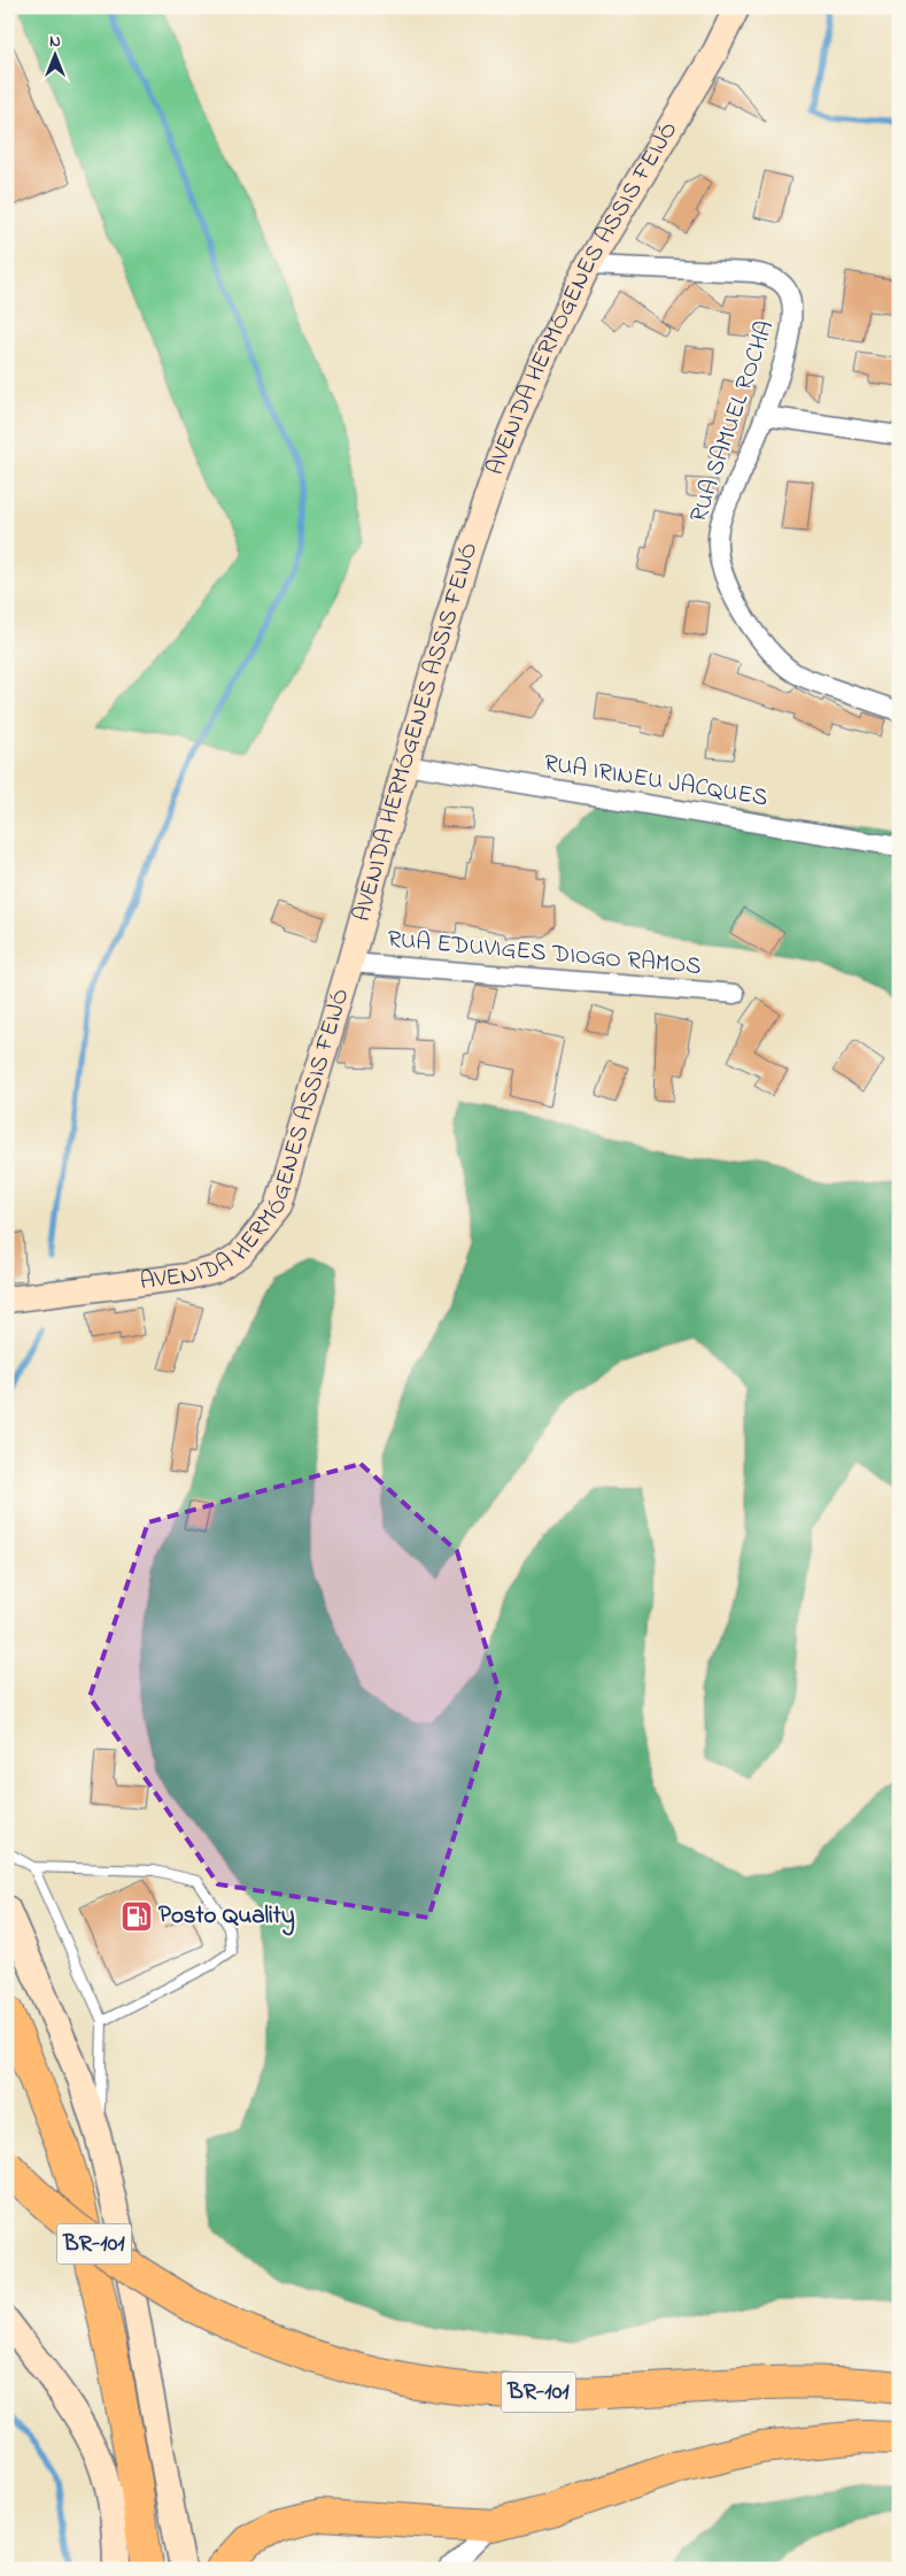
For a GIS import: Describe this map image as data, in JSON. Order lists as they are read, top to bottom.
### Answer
{
  "streets": {
    "highway": ["BR-101"],
    "main road": ["AVENIDA HERMÓGENES ASSIS FEIJÓ"],
    "street": ["RUA SAMUEL ROCHA", "RUA IRINEU JACQUES", "RUA EDUVIGES DIOGO RAMOS"]
  },
  "crossings": [
    ["AVENIDA HERMÓGENES ASSIS FEIJÓ", "RUA SAMUEL ROCHA"],
    ["AVENIDA HERMÓGENES ASSIS FEIJÓ", "RUA IRINEU JACQUES"],
    ["AVENIDA HERMÓGENES ASSIS FEIJÓ", "RUA EDUVIGES DIOGO RAMOS"]
  ],
  "places": {
    "fuel station": ["Posto Quality"]
  },
  "north": "top"
}
